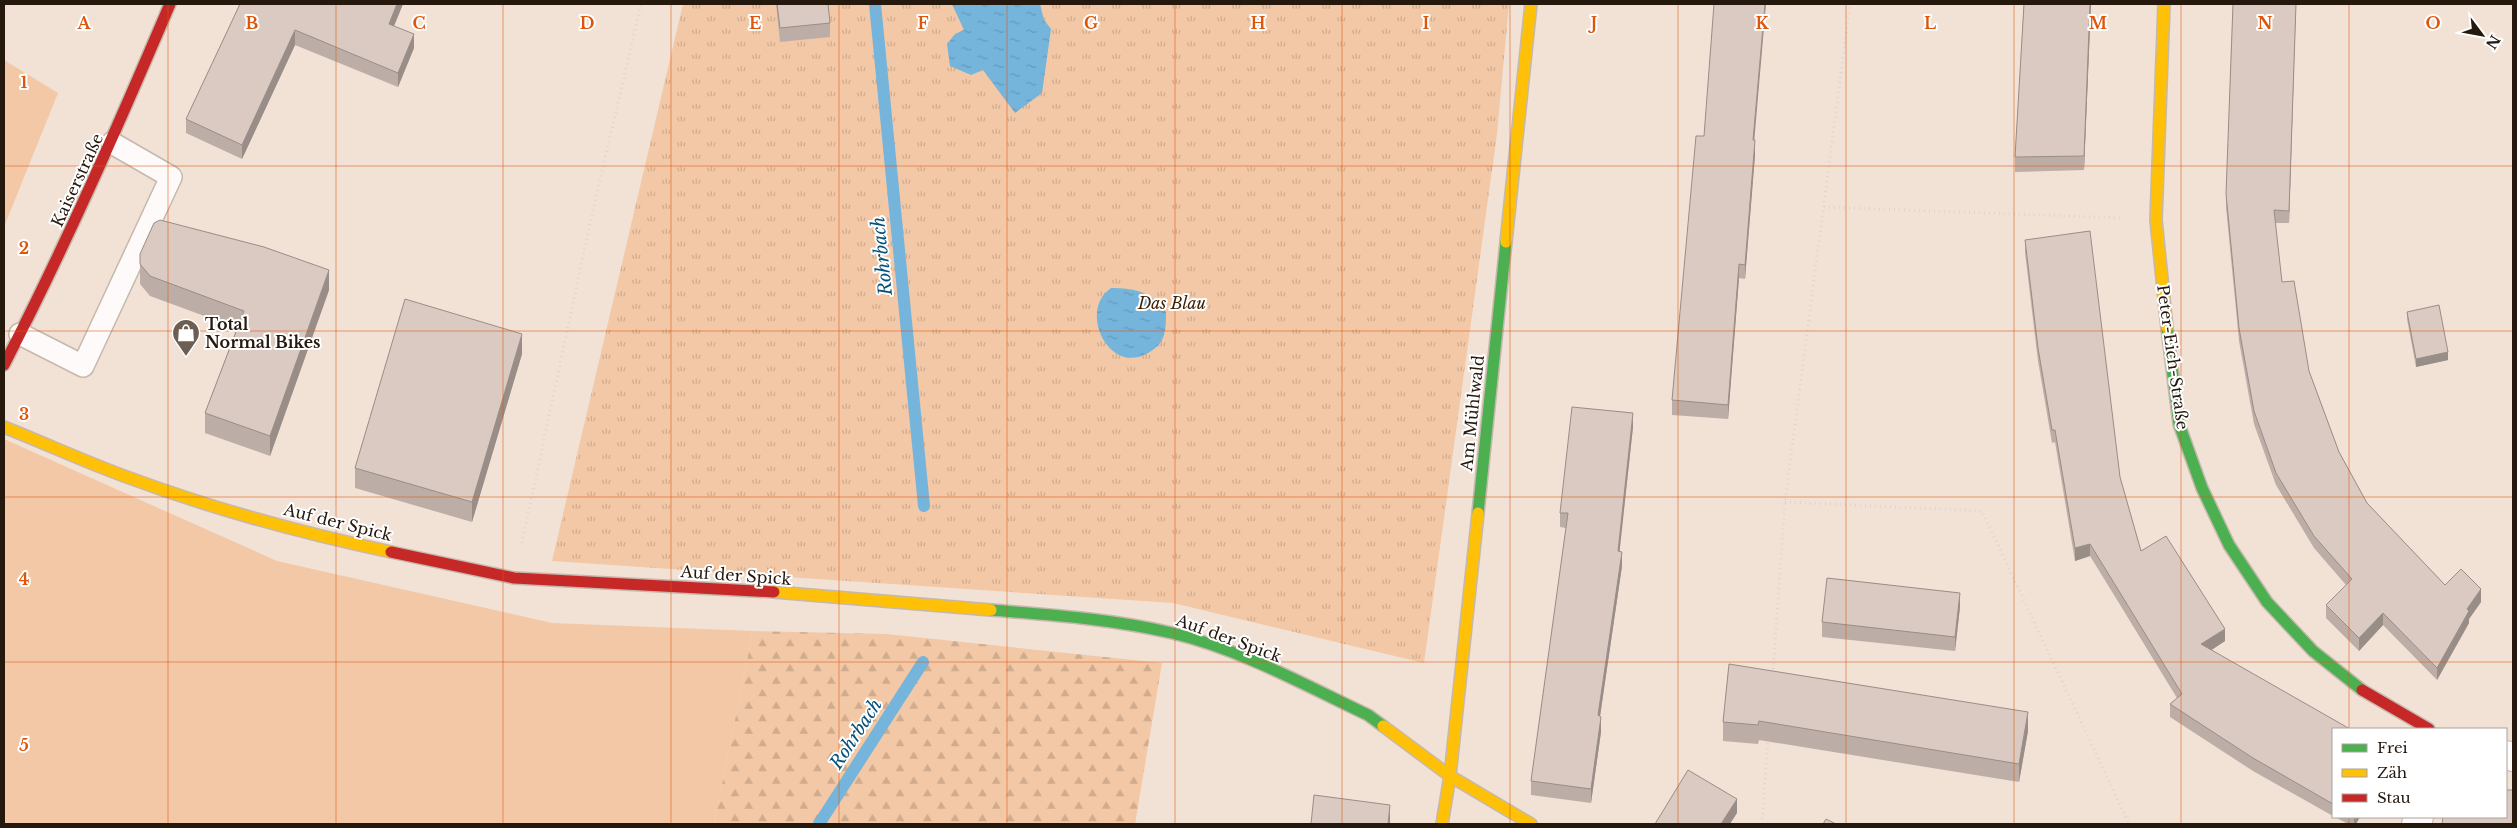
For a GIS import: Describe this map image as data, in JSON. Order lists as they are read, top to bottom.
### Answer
{
  "streets": {
    "street": [
      "Kaiserstraße",
      "Peter-Eich-Straße",
      "Am Mühlwald",
      "Auf der Spick"
    ]
  },
  "crossings": [
    ["Am Mühlwald", "Auf der Spick"]
  ],
  "water": ["Rohrbach"],
  "parks": ["Das Blau"],
  "places": {
    "shop": ["Total Normal Bikes"]
  },
  "legend": ["Frei", "Zäh", "Stau"],
  "north": "bottom right",
  "grid": {
    "columns": [
      "A",
      "B",
      "C",
      "D",
      "E",
      "F",
      "G",
      "H",
      "I",
      "J",
      "K",
      "L",
      "M",
      "N",
      "O"
    ],
    "rows": [
      "1",
      "2",
      "3",
      "4",
      "5"
    ]
  }
}
